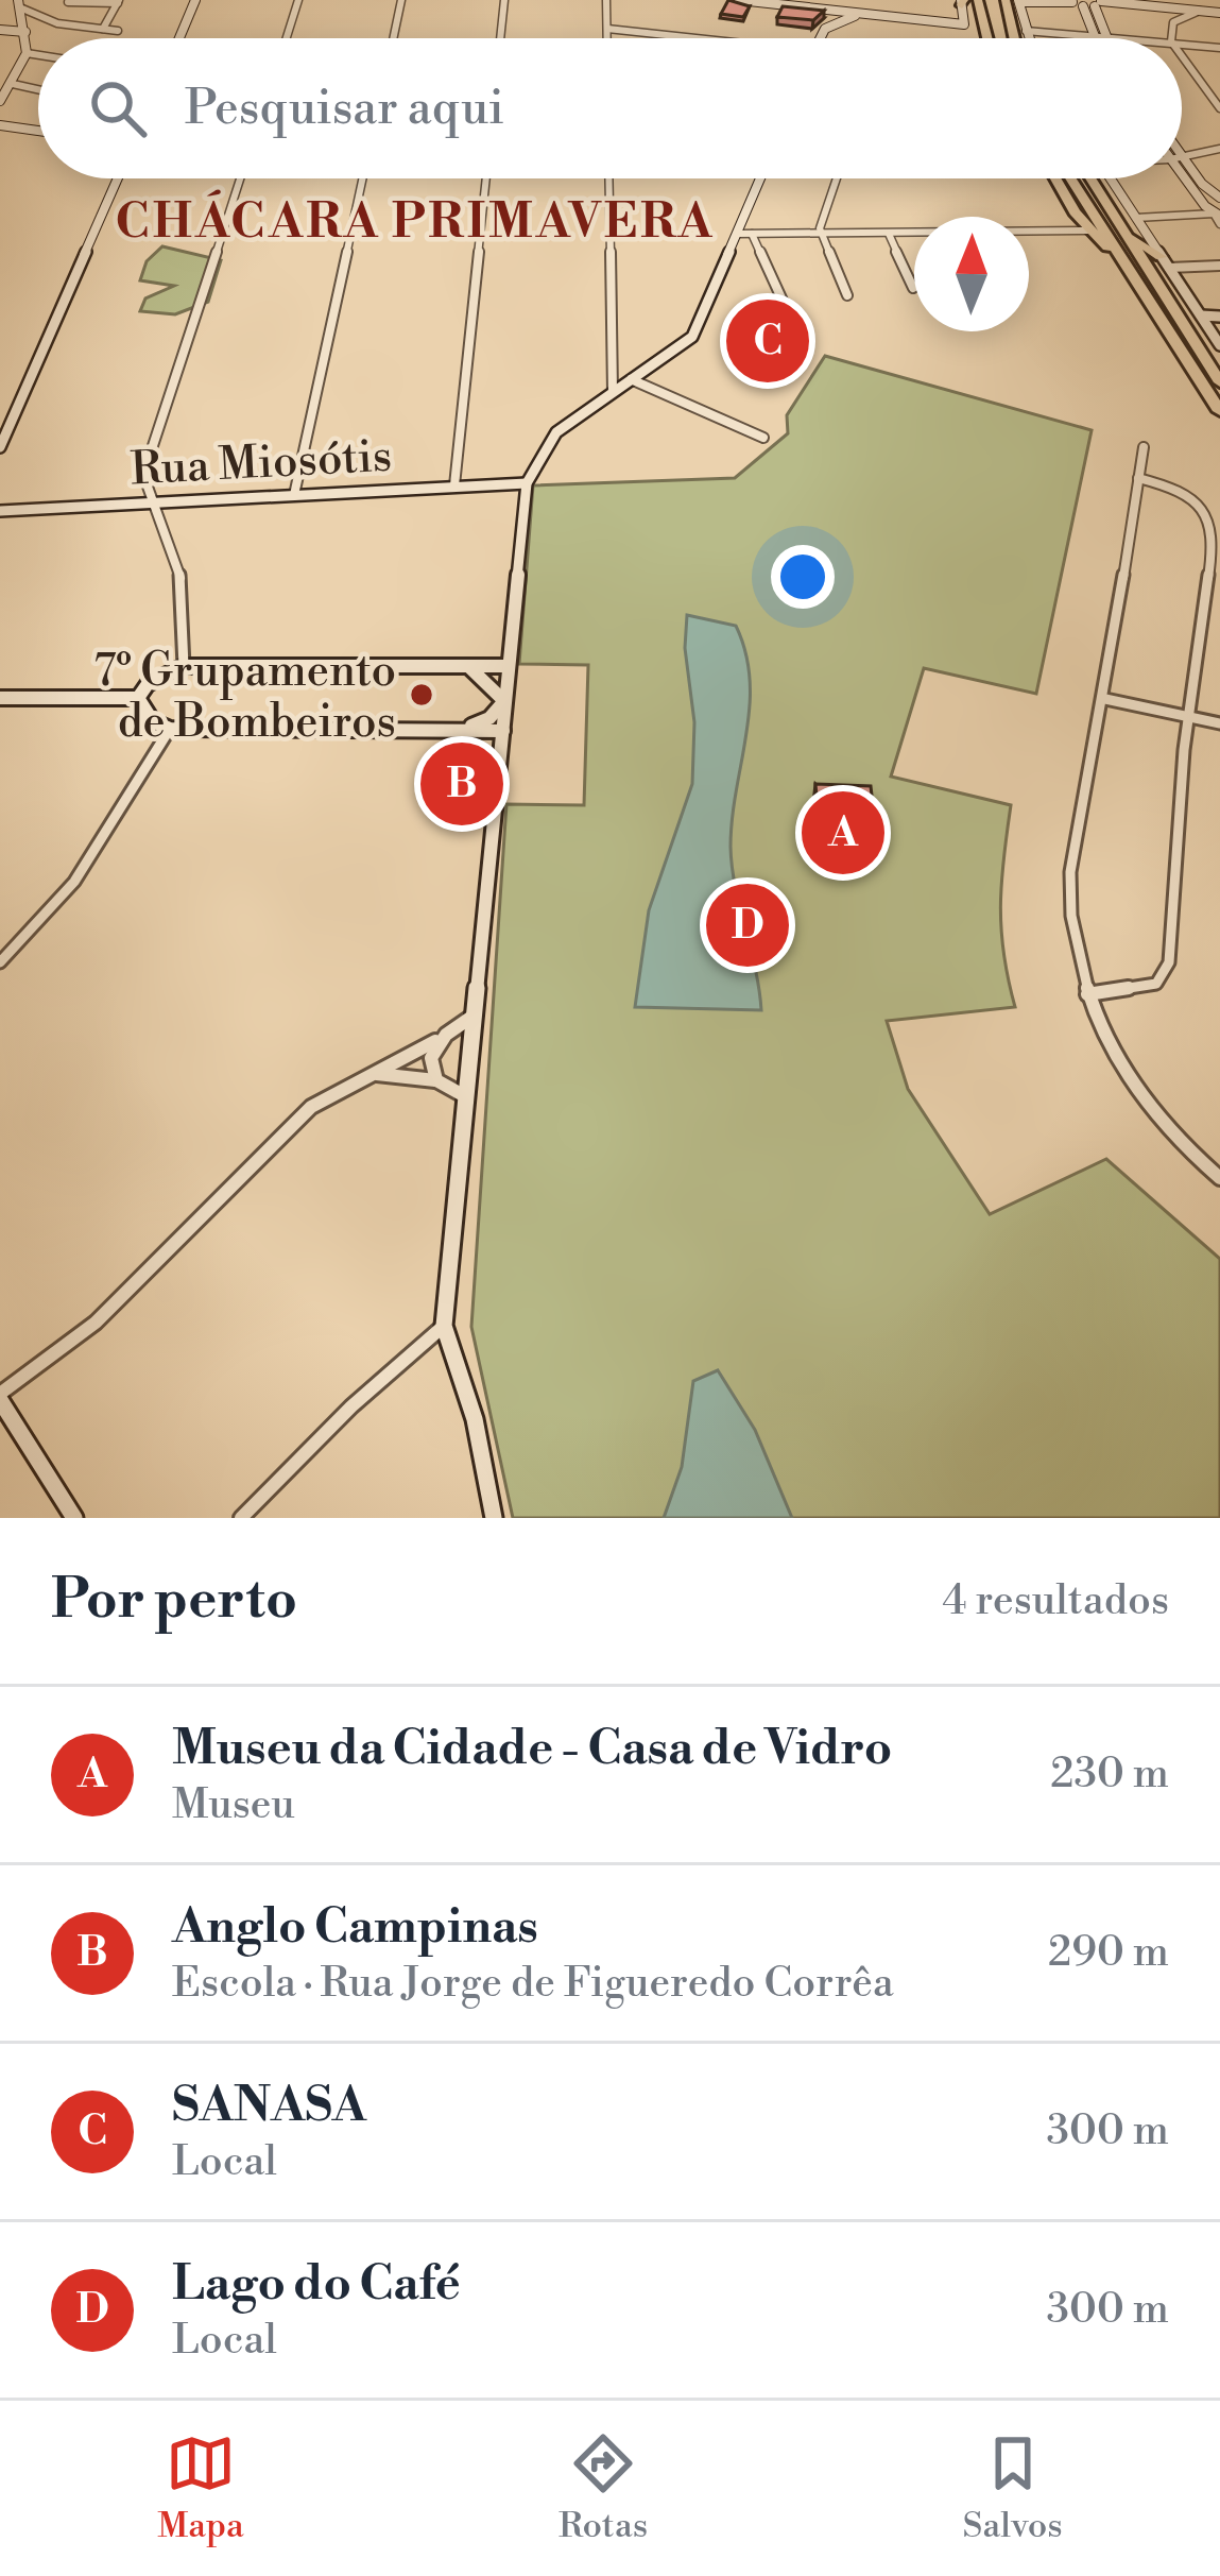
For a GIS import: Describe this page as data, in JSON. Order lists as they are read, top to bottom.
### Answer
{
  "streets": {
    "street": ["Rua Miosótis"]
  },
  "districts": ["CHÁCARA PRIMAVERA"],
  "places": ["7º Grupamento de Bombeiros"],
  "north": "top",
  "page": {
    "search": "Pesquisar aqui",
    "pins": [
      "C",
      "B",
      "A",
      "D"
    ],
    "heading": ["Por perto", "4 resultados"],
    "list": [
      {
        "mark": "A",
        "name": "Museu da Cidade - Casa de Vidro",
        "note": "Museu",
        "value": "230 m"
      },
      {
        "mark": "B",
        "name": "Anglo Campinas",
        "note": "Escola · Rua Jorge de Figueredo Corrêa",
        "value": "290 m"
      },
      {
        "mark": "C",
        "name": "SANASA",
        "note": "Local",
        "value": "300 m"
      },
      {
        "mark": "D",
        "name": "Lago do Café",
        "note": "Local",
        "value": "300 m"
      }
    ],
    "nav": ["Mapa", "Rotas", "Salvos"]
  }
}
